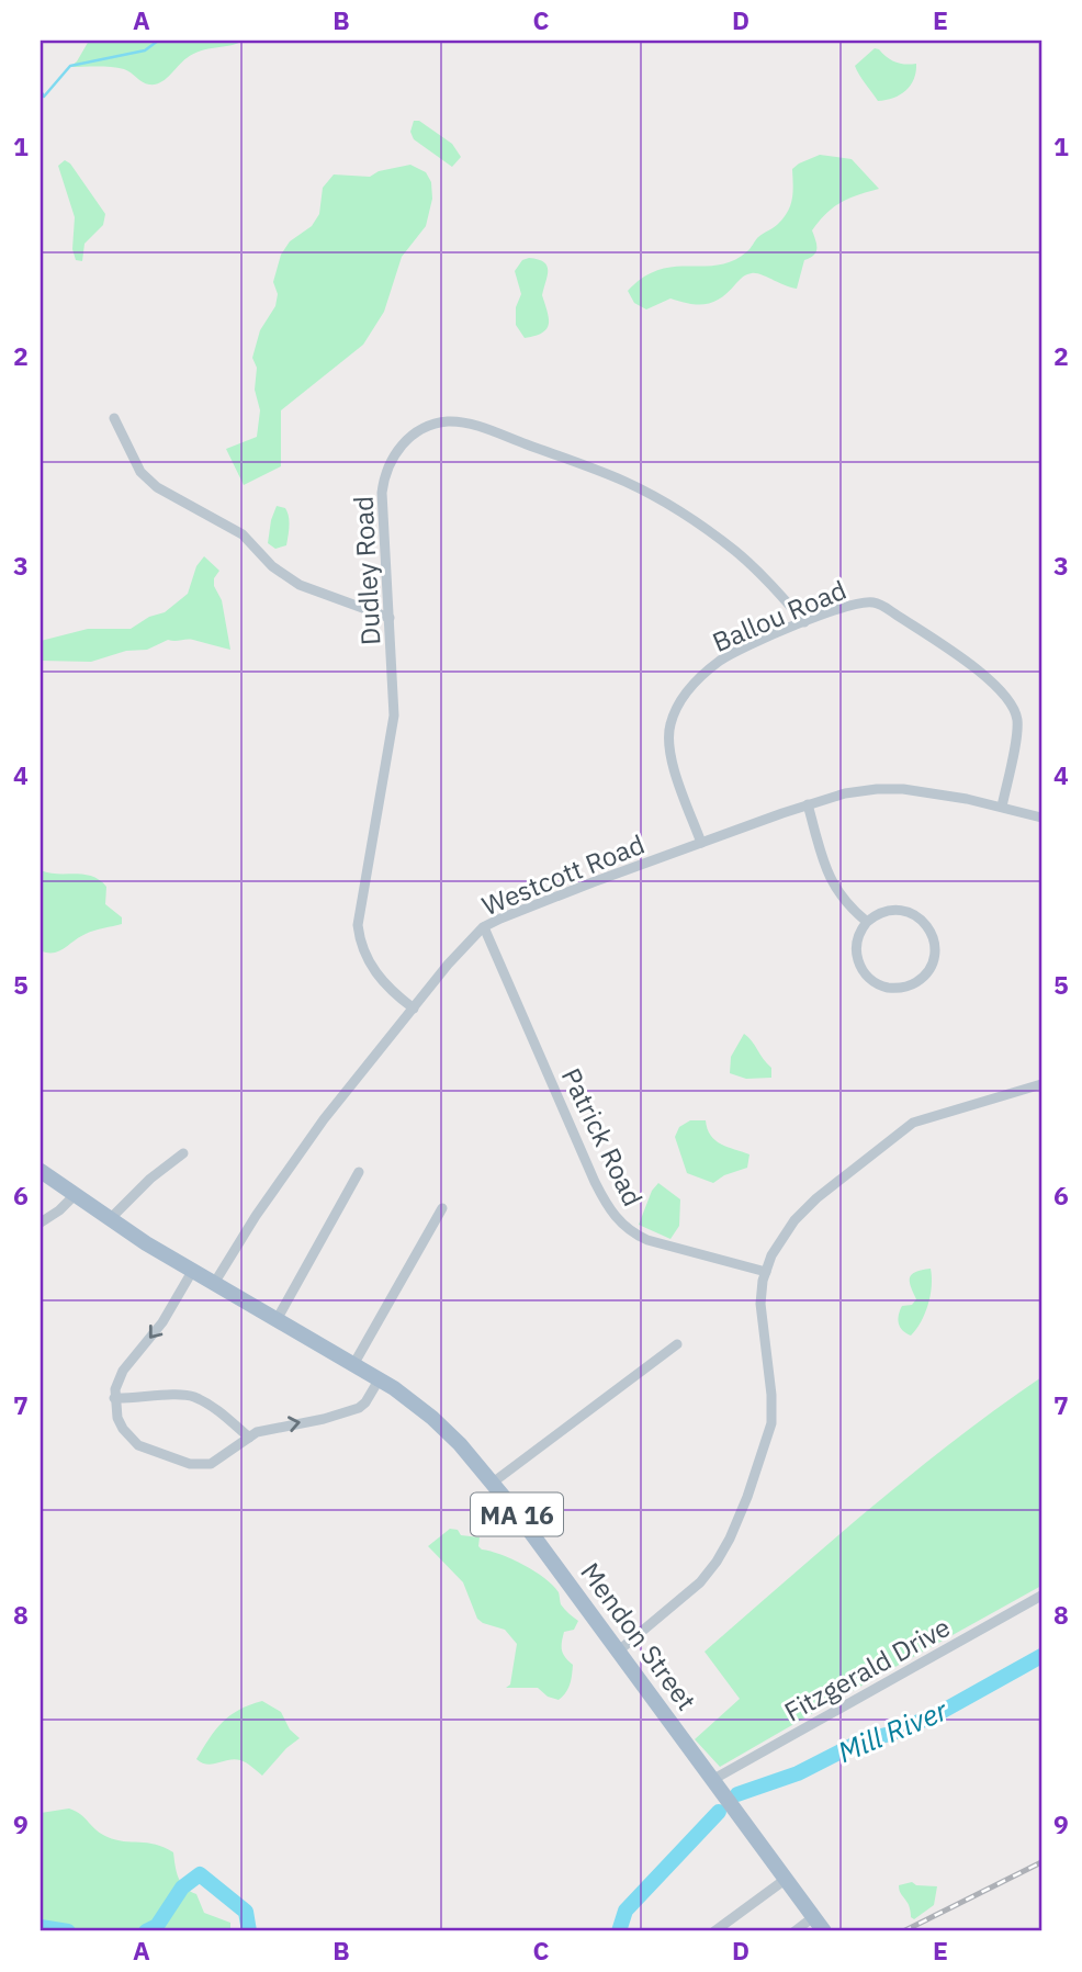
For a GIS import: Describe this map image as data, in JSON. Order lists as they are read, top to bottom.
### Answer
{
  "streets": {
    "main road": ["MA 16", "Mendon Street"],
    "street": [
      "Dudley Road",
      "Ballou Road",
      "Westcott Road",
      "Patrick Road",
      "Fitzgerald Drive"
    ]
  },
  "crossings": [
    ["Dudley Road", "Ballou Road"],
    ["Dudley Road", "Westcott Road"],
    ["Ballou Road", "Westcott Road"],
    ["Westcott Road", "Patrick Road"],
    ["Westcott Road", "Mendon Street"],
    ["MA 16", "Mendon Street"],
    ["Mendon Street", "Fitzgerald Drive"]
  ],
  "water": ["Mill River"],
  "grid": {
    "columns": [
      "A",
      "B",
      "C",
      "D",
      "E"
    ],
    "rows": [
      "1",
      "2",
      "3",
      "4",
      "5",
      "6",
      "7",
      "8",
      "9"
    ]
  }
}
